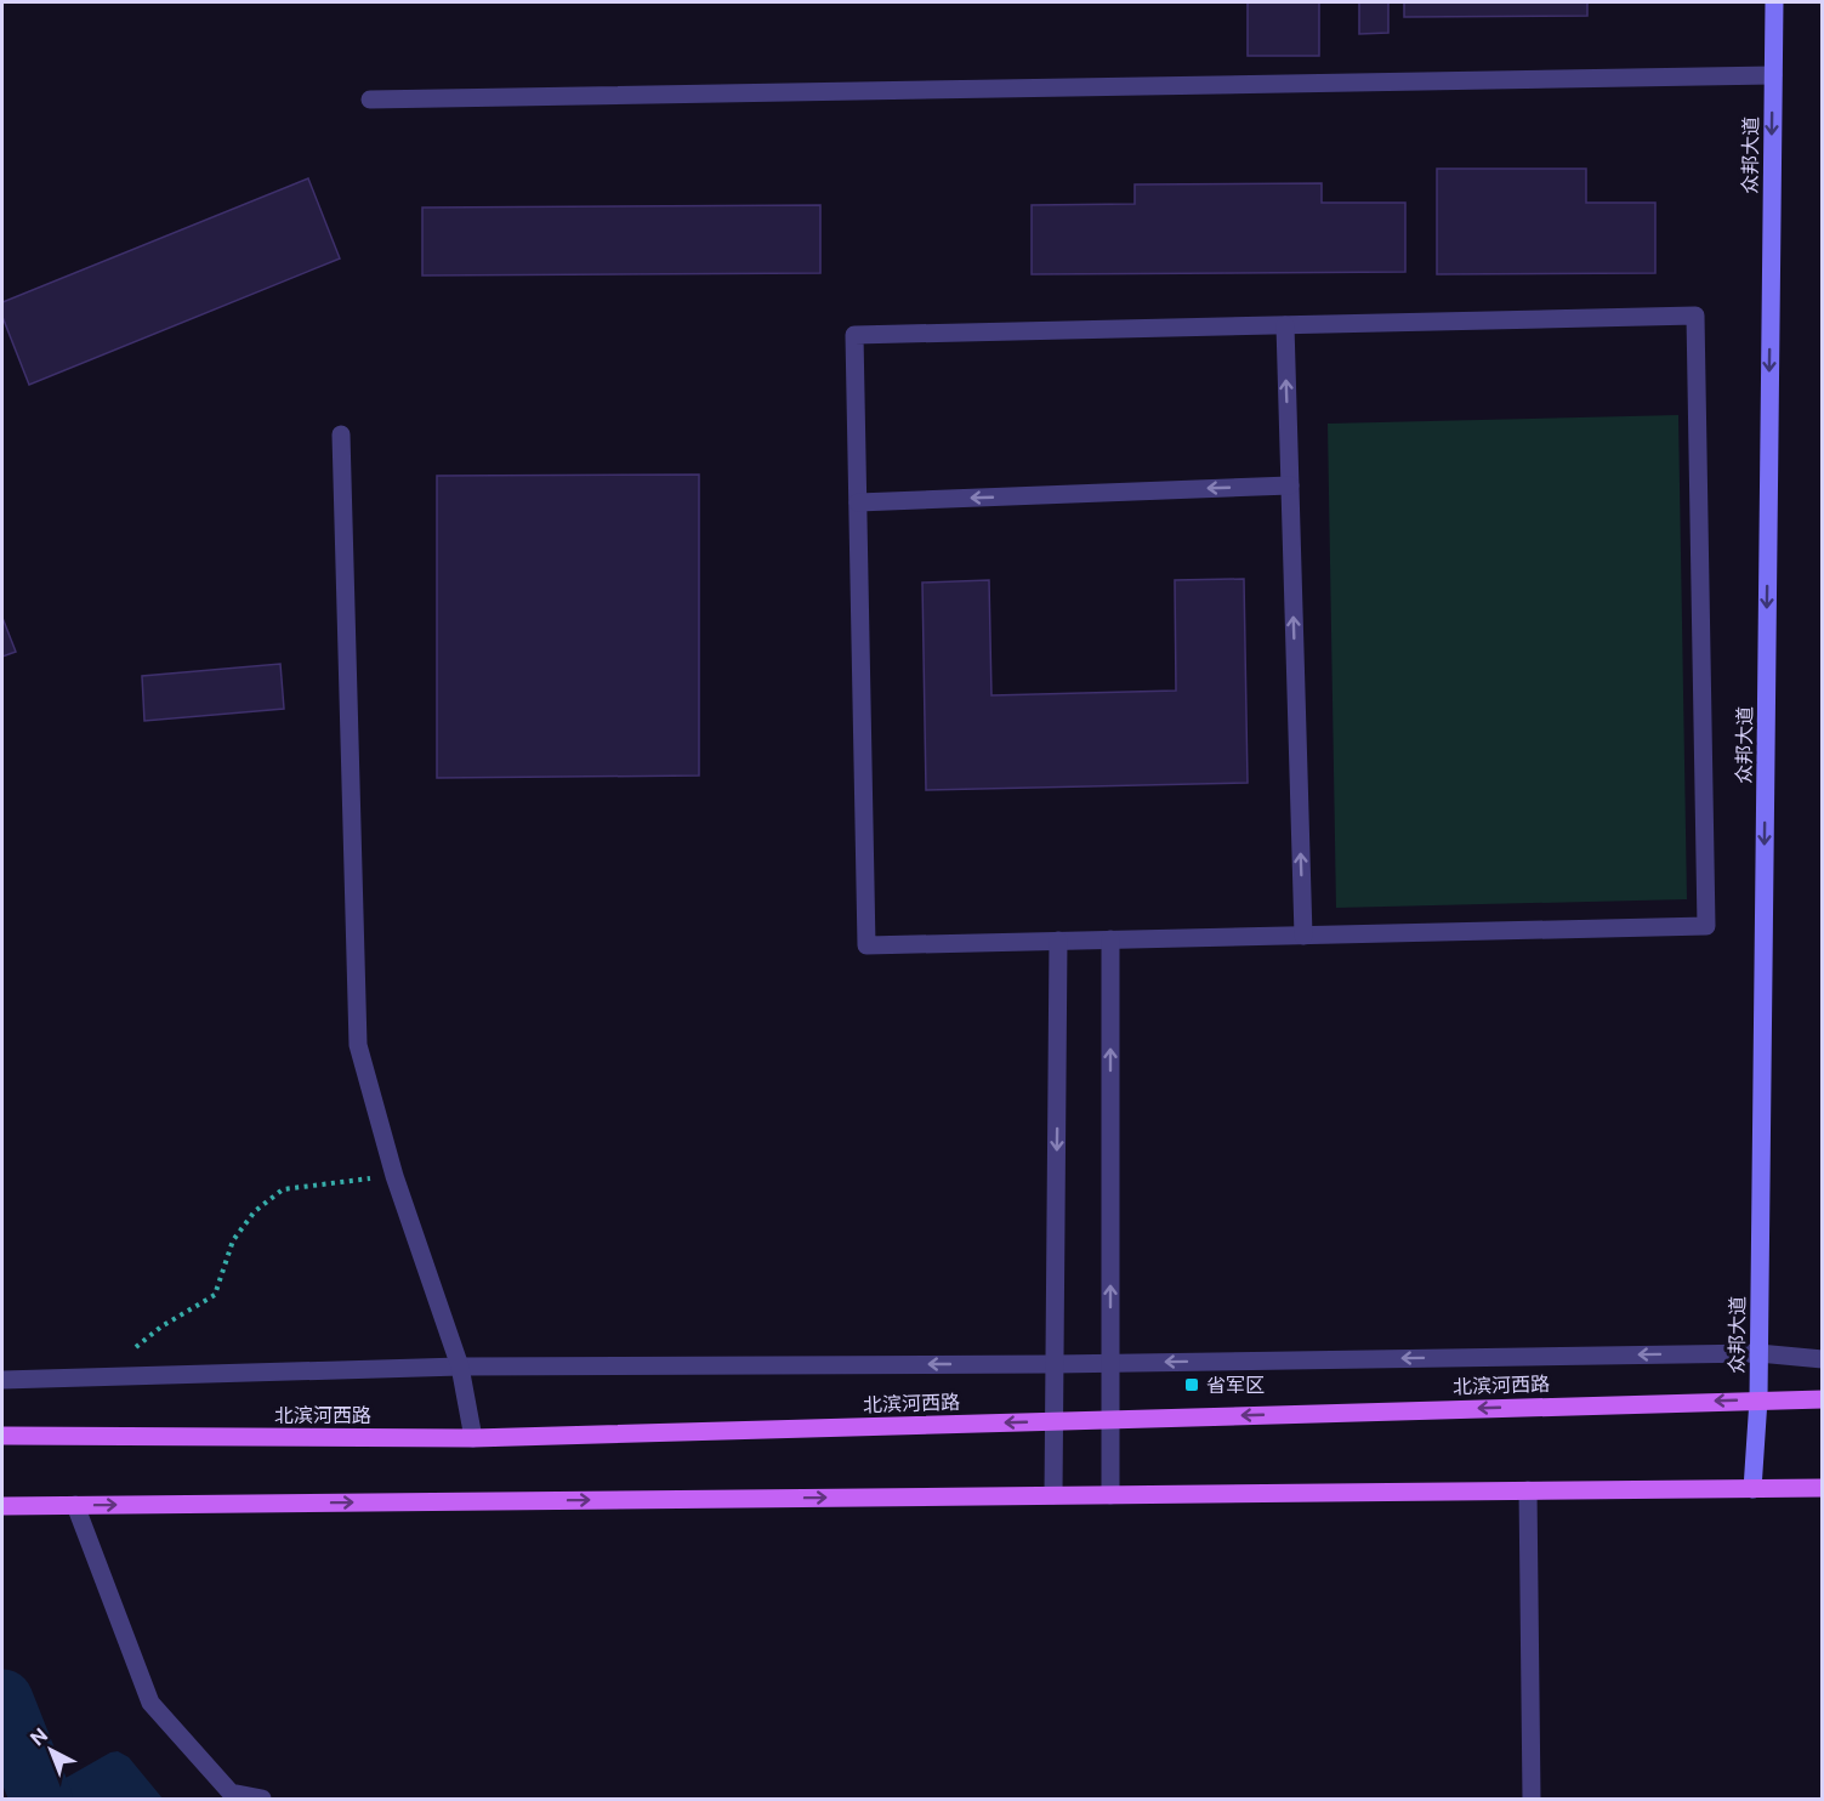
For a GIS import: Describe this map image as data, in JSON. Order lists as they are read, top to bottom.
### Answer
{
  "streets": {
    "main road": ["众邦大道", "北滨河西路"]
  },
  "crossings": [
    ["众邦大道", "北滨河西路"]
  ],
  "one_way": ["众邦大道"],
  "places": {
    "transit": ["省军区"]
  },
  "north": "top left"
}
